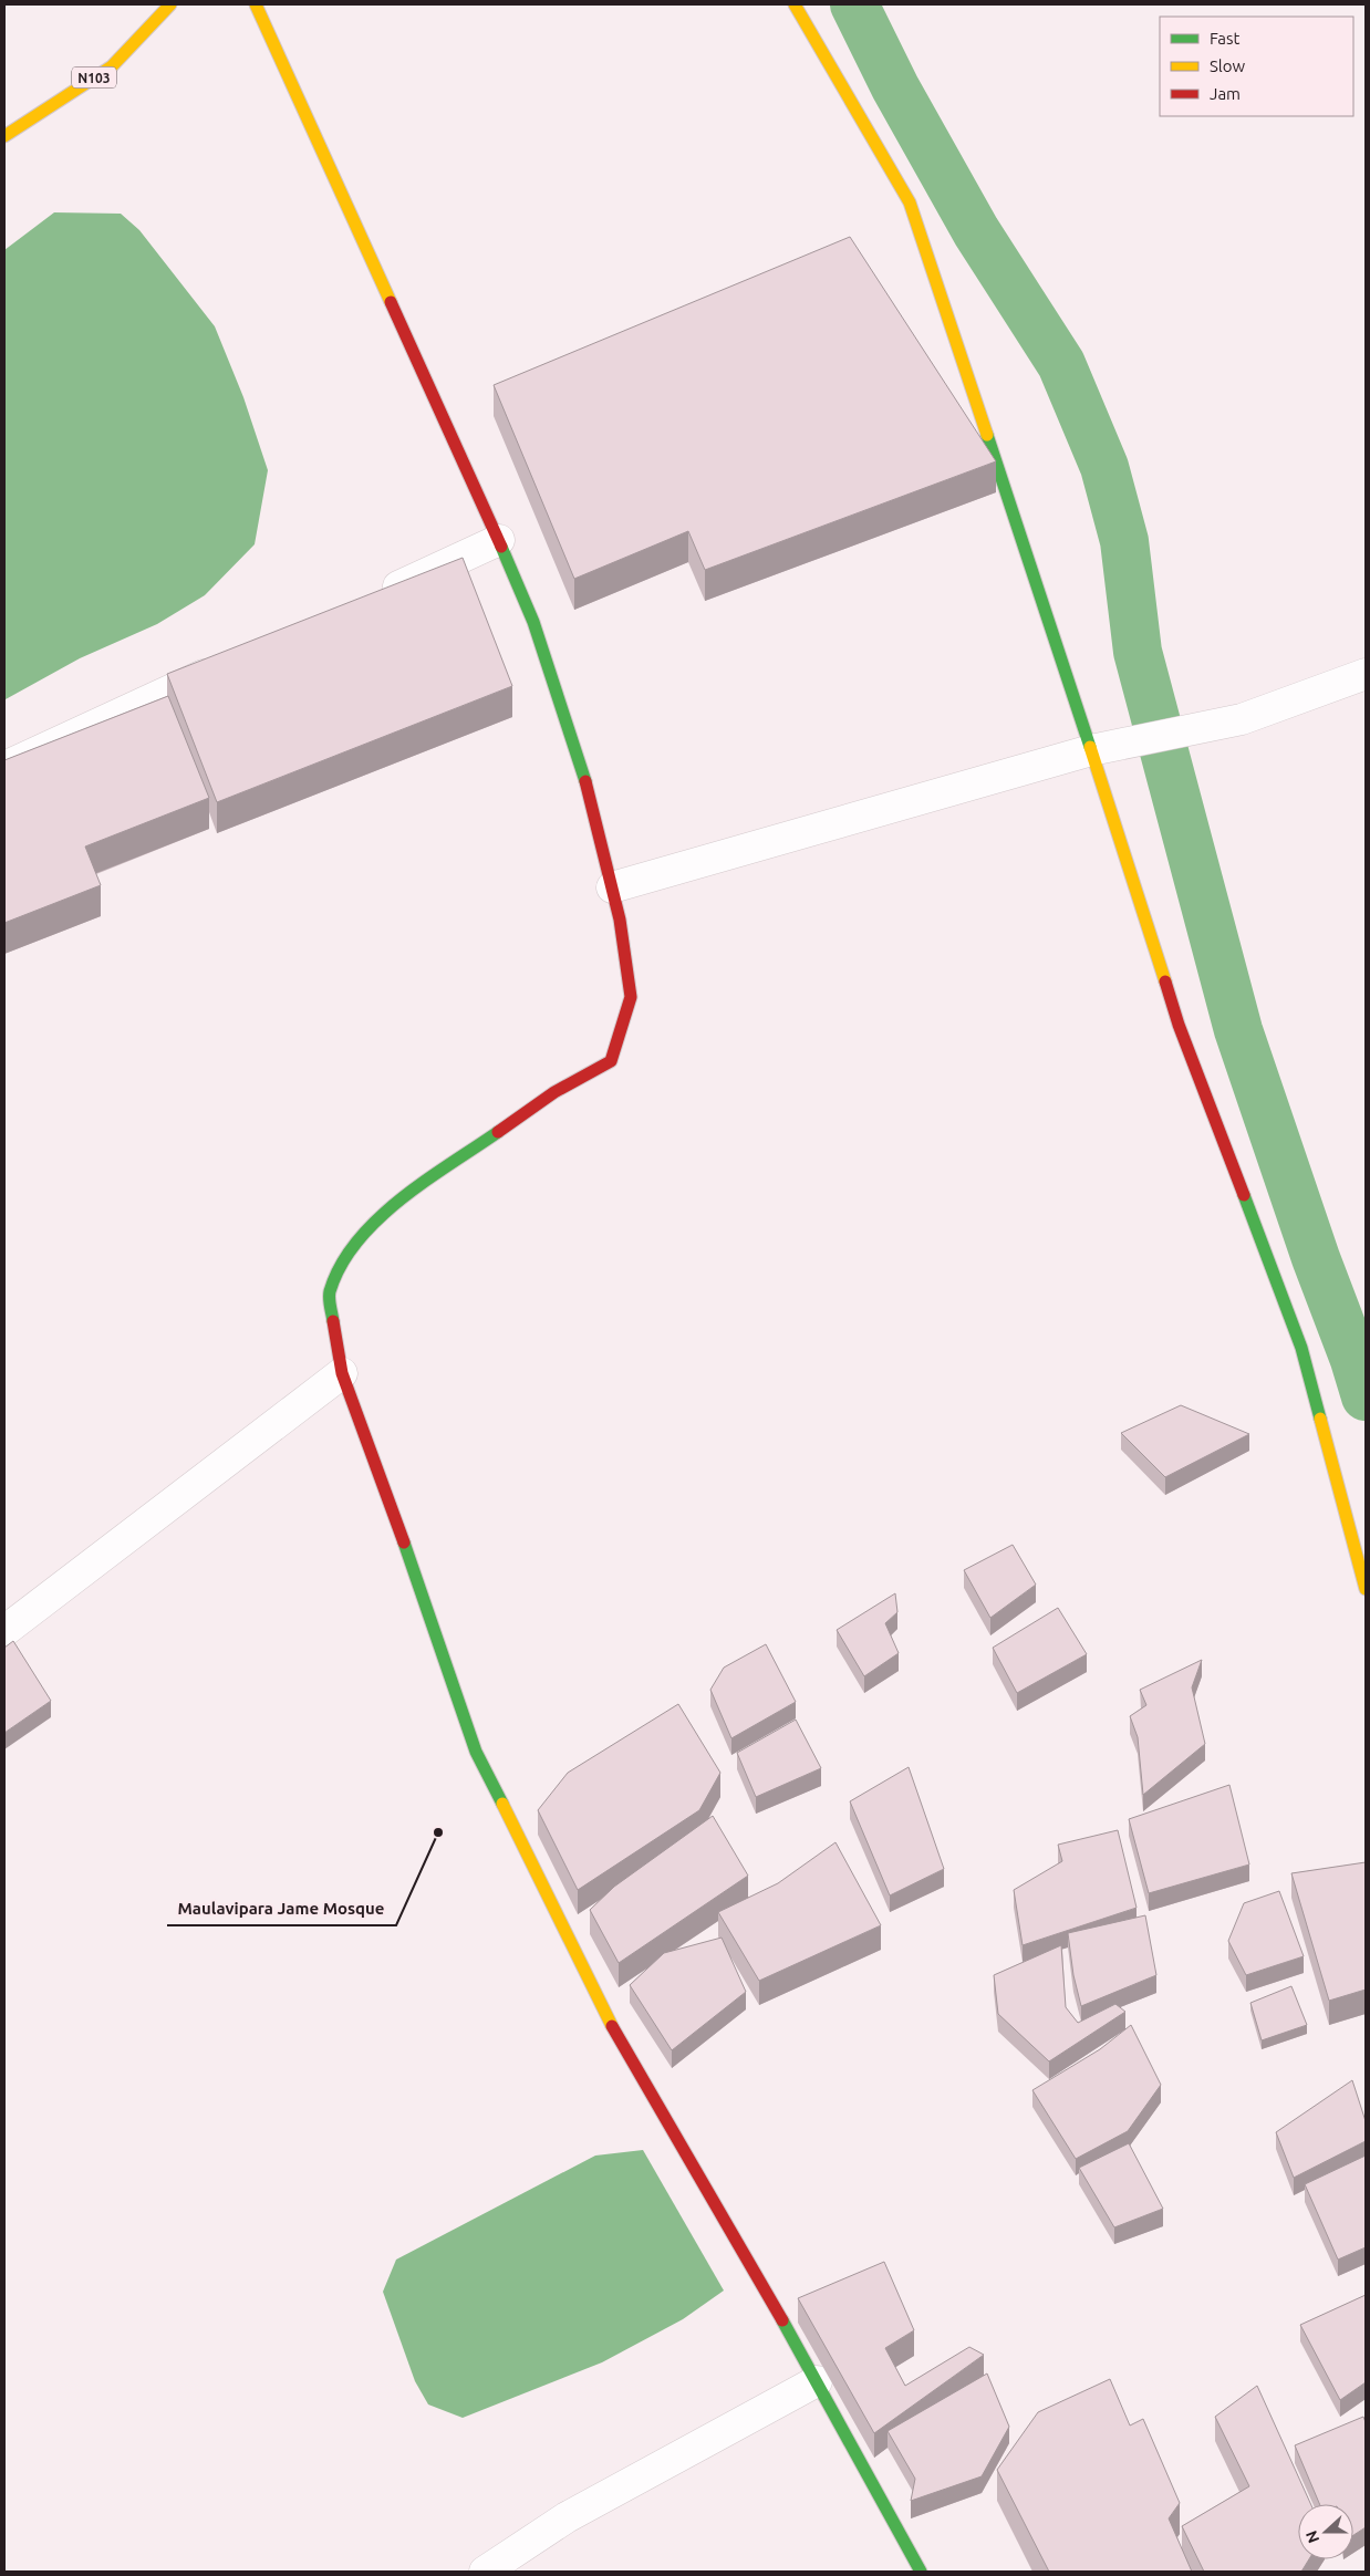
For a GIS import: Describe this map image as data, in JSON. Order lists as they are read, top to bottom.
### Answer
{
  "streets": {
    "main road": ["N103"]
  },
  "places": ["Maulavipara Jame Mosque"],
  "legend": ["Fast", "Slow", "Jam"],
  "north": "left"
}
